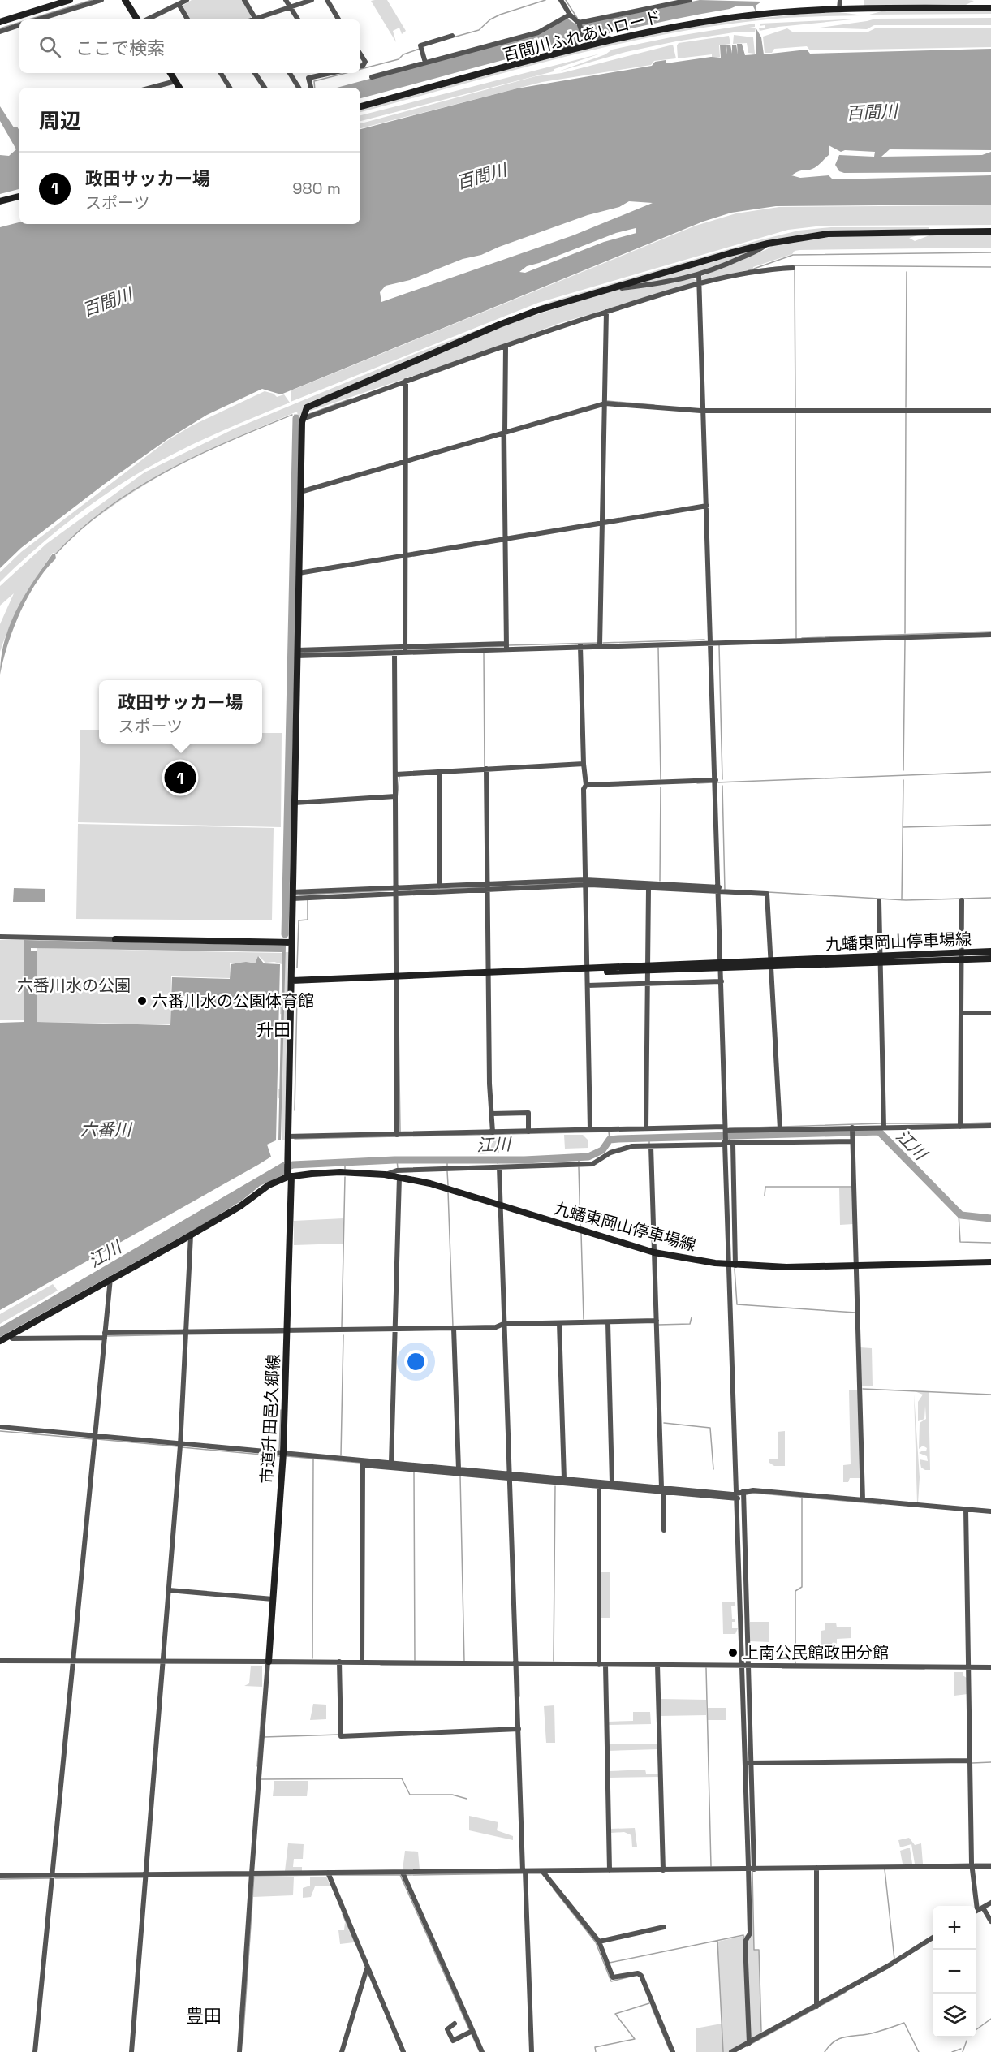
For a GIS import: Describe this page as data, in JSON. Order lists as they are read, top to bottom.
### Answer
{
  "streets": {
    "street": ["百間川ふれあいロード", "九蟠東岡山停車場線", "市道升田邑久郷線"]
  },
  "crossings": [
    ["九蟠東岡山停車場線", "市道升田邑久郷線"]
  ],
  "districts": ["升田", "豊田"],
  "water": ["百間川", "六番川", "江川"],
  "parks": ["六番川水の公園"],
  "places": ["六番川水の公園体育館", "上南公民館政田分館"],
  "page": {
    "search": "ここで検索",
    "heading": "周辺",
    "list": [
      {
        "mark": "1",
        "name": "政田サッカー場",
        "note": "スポーツ",
        "value": "980 m"
      }
    ],
    "popup": ["政田サッカー場", "スポーツ"],
    "pins": "1",
    "map_buttons": ["+", "−"]
  }
}
